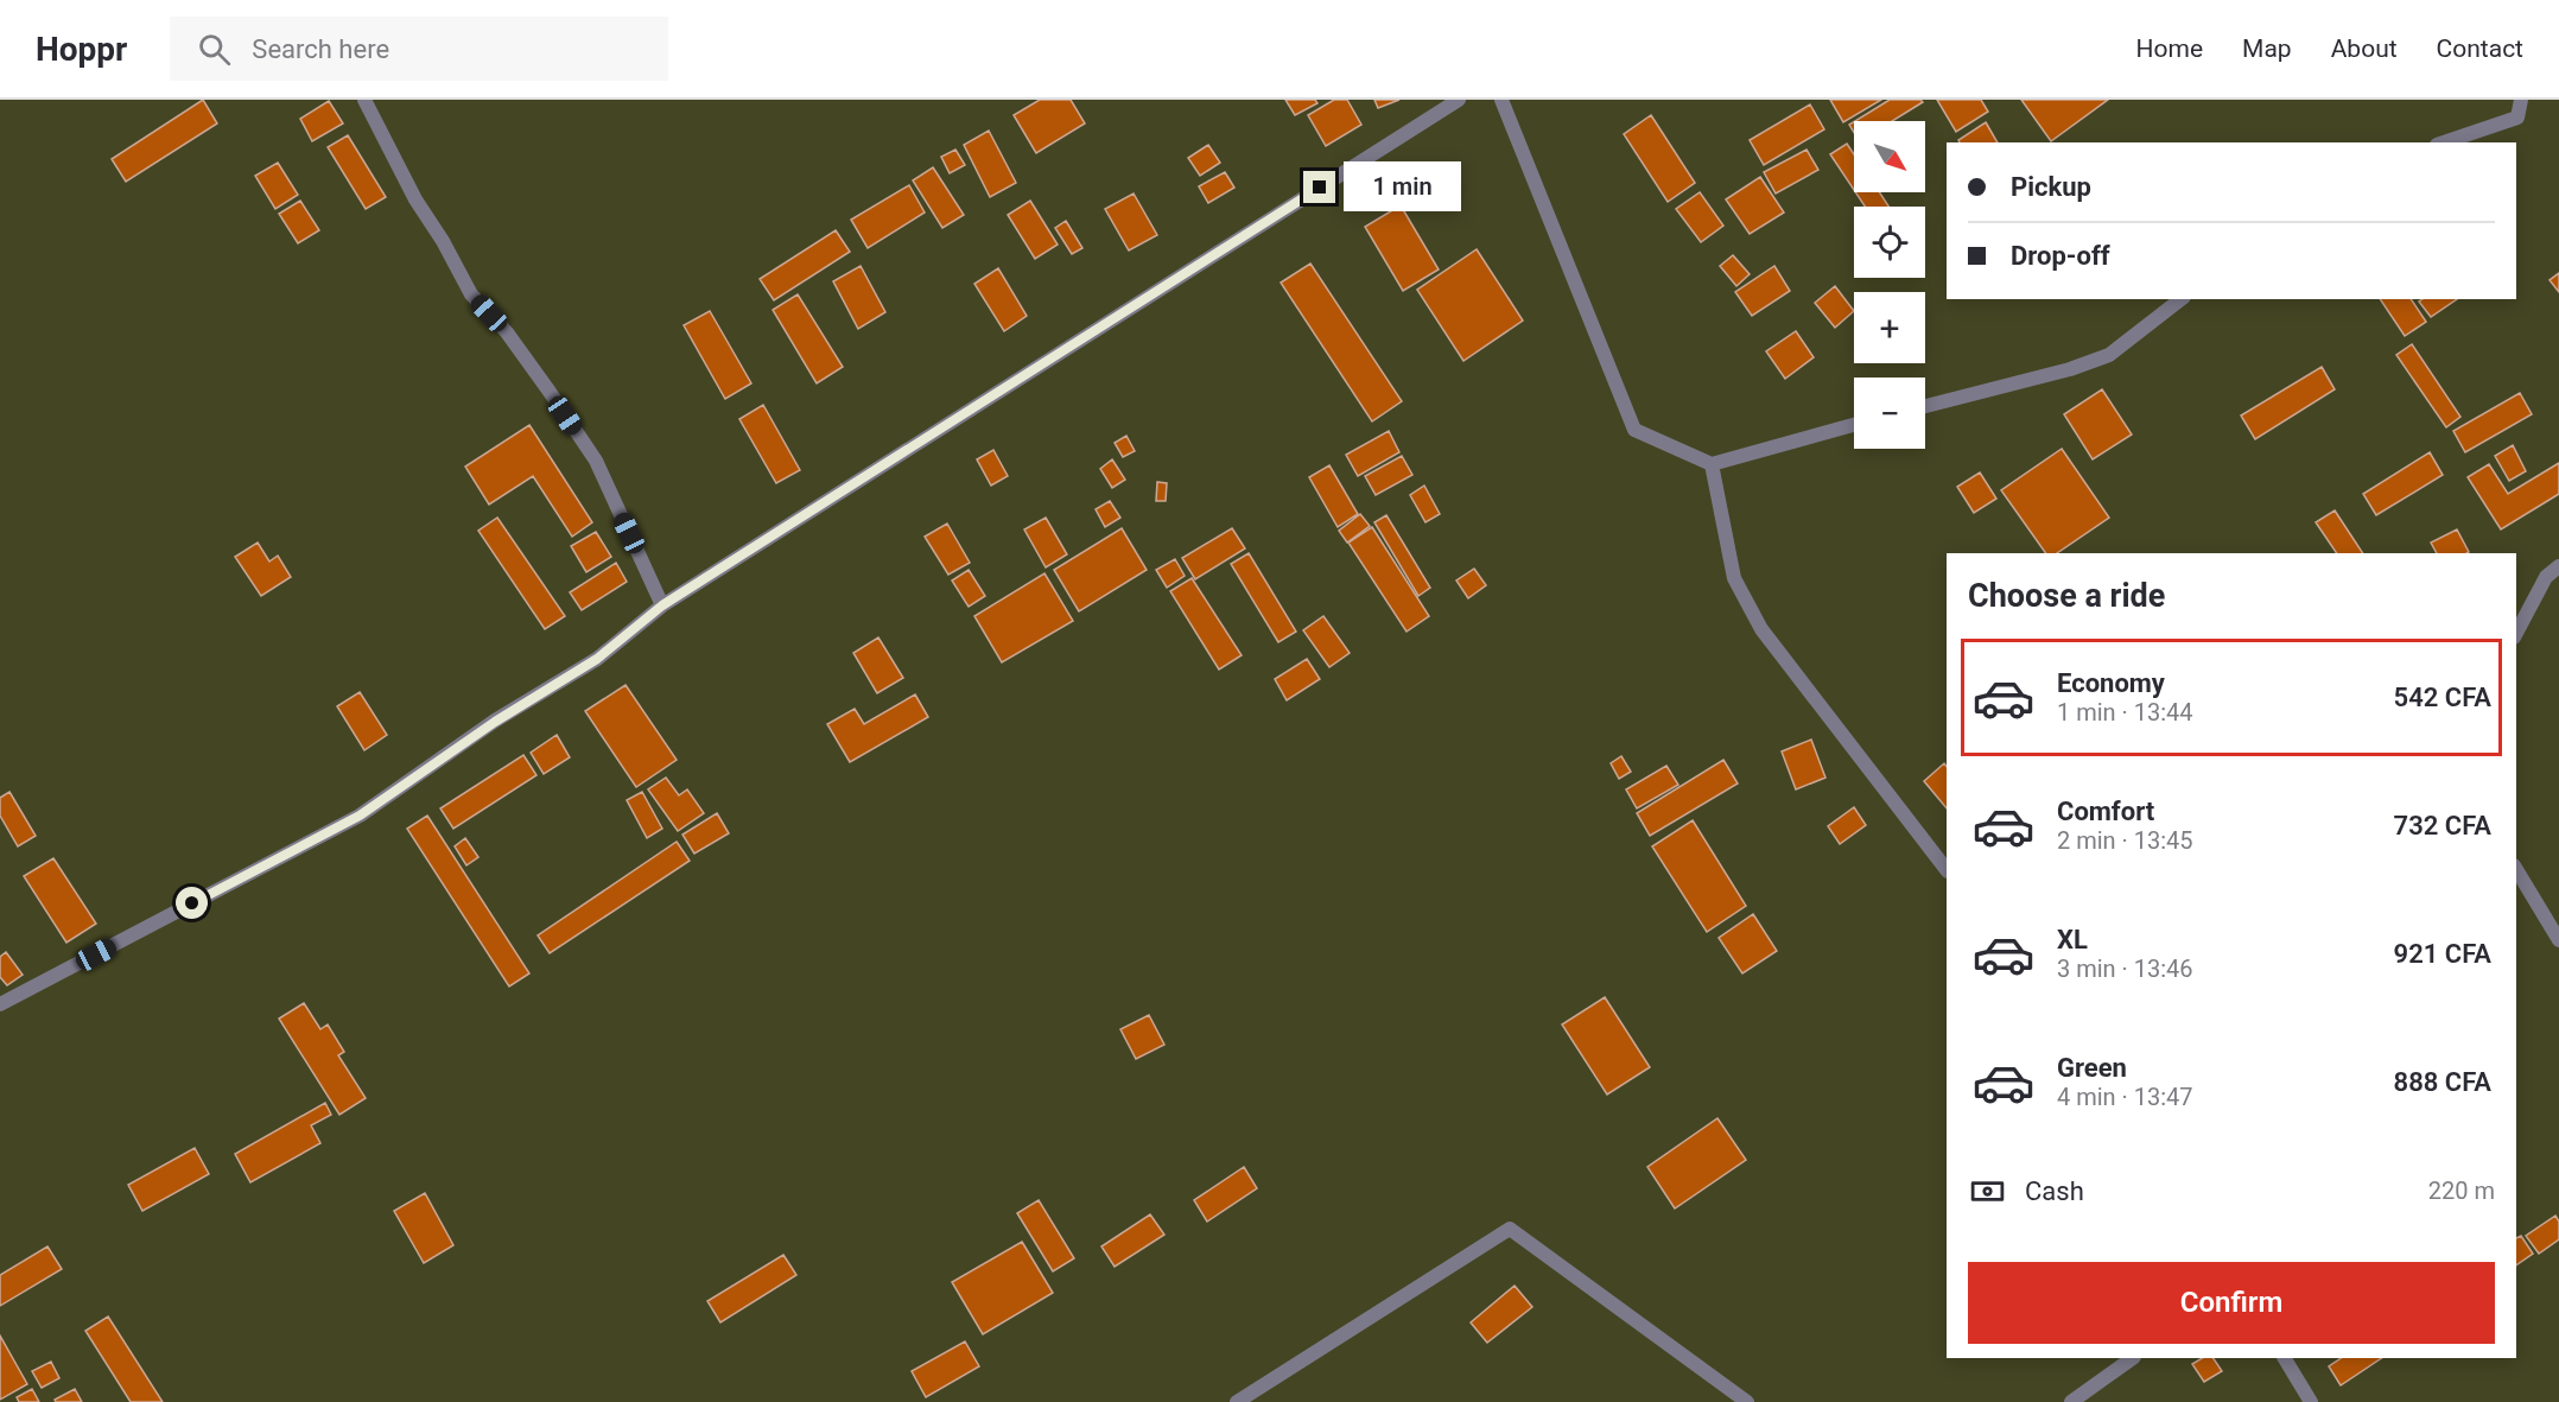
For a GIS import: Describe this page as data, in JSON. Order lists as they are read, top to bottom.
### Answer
{
  "north": "bottom right",
  "page": {
    "header": "Hoppr",
    "search": "Search here",
    "nav": [
      "Home",
      "Map",
      "About",
      "Contact"
    ],
    "map_buttons": ["+", "−"],
    "banner": ["Pickup", "Drop-off"],
    "bubble": "1 min",
    "heading": "Choose a ride",
    "list": [
      {
        "name": "Economy",
        "note": "1 min · 13:44",
        "value": "542 CFA"
      },
      {
        "name": "Comfort",
        "note": "2 min · 13:45",
        "value": "732 CFA"
      },
      {
        "name": "XL",
        "note": "3 min · 13:46",
        "value": "921 CFA"
      },
      {
        "name": "Green",
        "note": "4 min · 13:47",
        "value": "888 CFA"
      }
    ],
    "pay": ["Cash", "220 m"],
    "buttons": "Confirm"
  }
}
